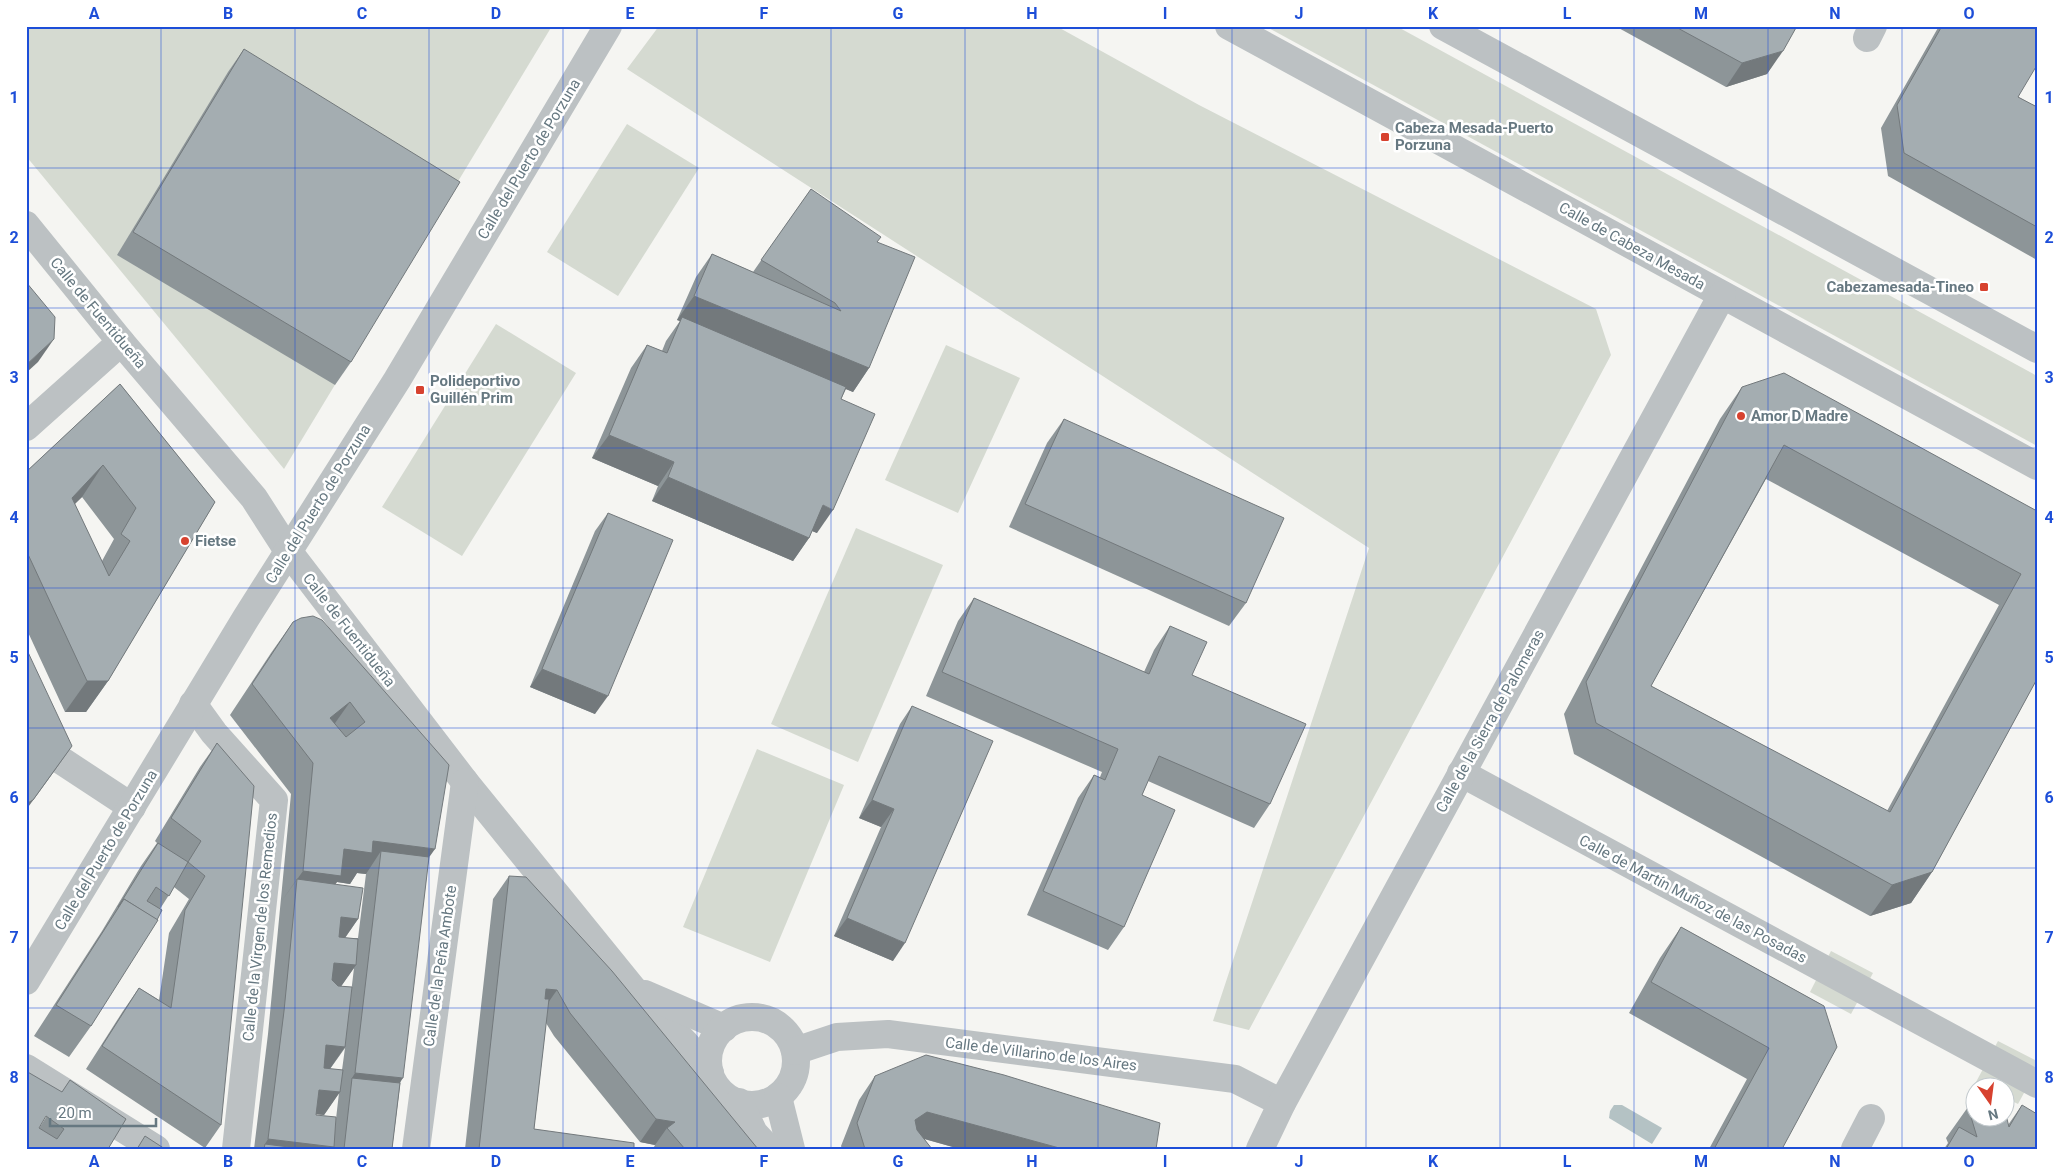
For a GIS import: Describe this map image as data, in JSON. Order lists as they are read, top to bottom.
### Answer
{
  "streets": {
    "street": [
      "Calle del Puerto de Porzuna",
      "Calle de Cabeza Mesada",
      "Calle de Fuentidueña",
      "Calle de la Sierra de Palomeras",
      "Calle de Martín Muñoz de las Posadas",
      "Calle de la Virgen de los Remedios",
      "Calle de la Peña Ambote",
      "Calle de Villarino de los Aires"
    ]
  },
  "crossings": [
    ["Calle del Puerto de Porzuna", "Calle de Fuentidueña"],
    ["Calle del Puerto de Porzuna", "Calle de la Virgen de los Remedios"],
    ["Calle de Cabeza Mesada", "Calle de la Sierra de Palomeras"],
    ["Calle de Fuentidueña", "Calle de la Peña Ambote"],
    ["Calle de Fuentidueña", "Calle de Villarino de los Aires"],
    ["Calle de la Sierra de Palomeras", "Calle de Martín Muñoz de las Posadas"],
    ["Calle de la Sierra de Palomeras", "Calle de Villarino de los Aires"]
  ],
  "places": {
    "transit": ["Cabeza Mesada-Puerto Porzuna", "Cabezamesada-Tineo", "Polideportivo Guillén Prim"],
    "other": ["Amor D Madre", "Fietse"]
  },
  "scale_bar": "20 m",
  "north": "bottom",
  "grid": {
    "columns": [
      "A",
      "B",
      "C",
      "D",
      "E",
      "F",
      "G",
      "H",
      "I",
      "J",
      "K",
      "L",
      "M",
      "N",
      "O"
    ],
    "rows": [
      "1",
      "2",
      "3",
      "4",
      "5",
      "6",
      "7",
      "8"
    ]
  }
}
